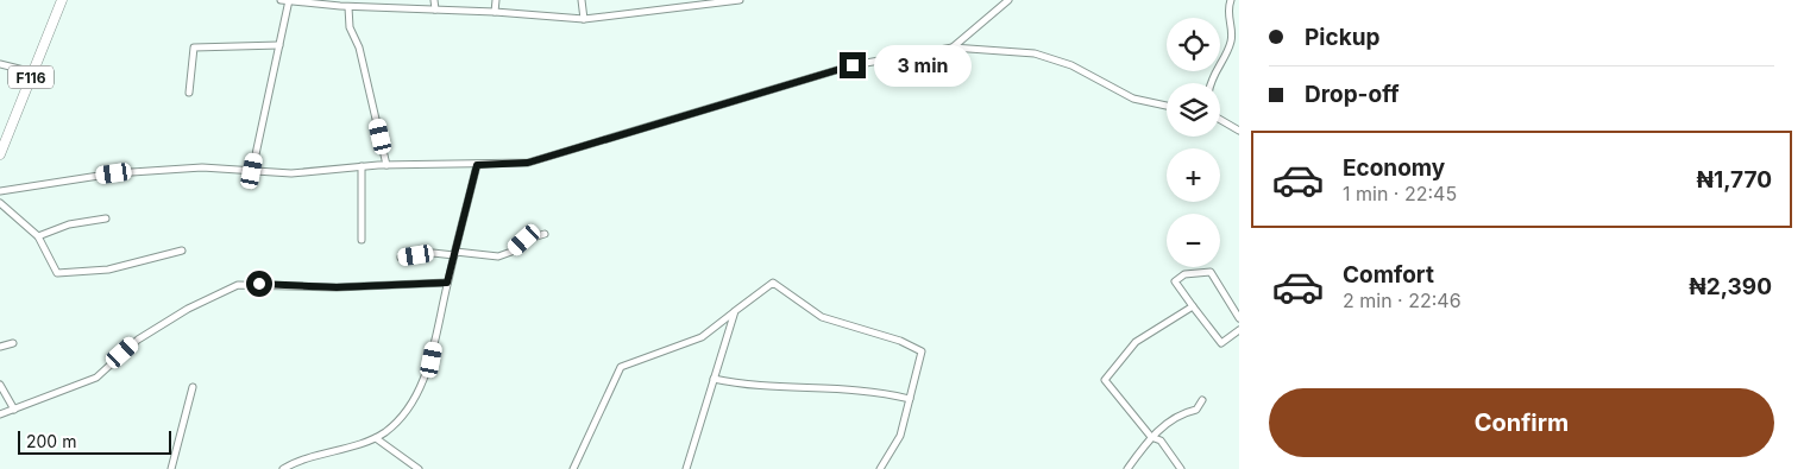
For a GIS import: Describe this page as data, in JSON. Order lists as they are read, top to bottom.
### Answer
{
  "streets": {
    "main road": ["F116"]
  },
  "scale_bar": "200 m",
  "page": {
    "banner": ["Pickup", "Drop-off"],
    "map_buttons": ["+", "−"],
    "bubble": "3 min",
    "list": [
      {
        "name": "Economy",
        "note": "1 min · 22:45",
        "value": "₦1,770"
      },
      {
        "name": "Comfort",
        "note": "2 min · 22:46",
        "value": "₦2,390"
      }
    ],
    "buttons": "Confirm",
    "scale": "200 m"
  }
}
